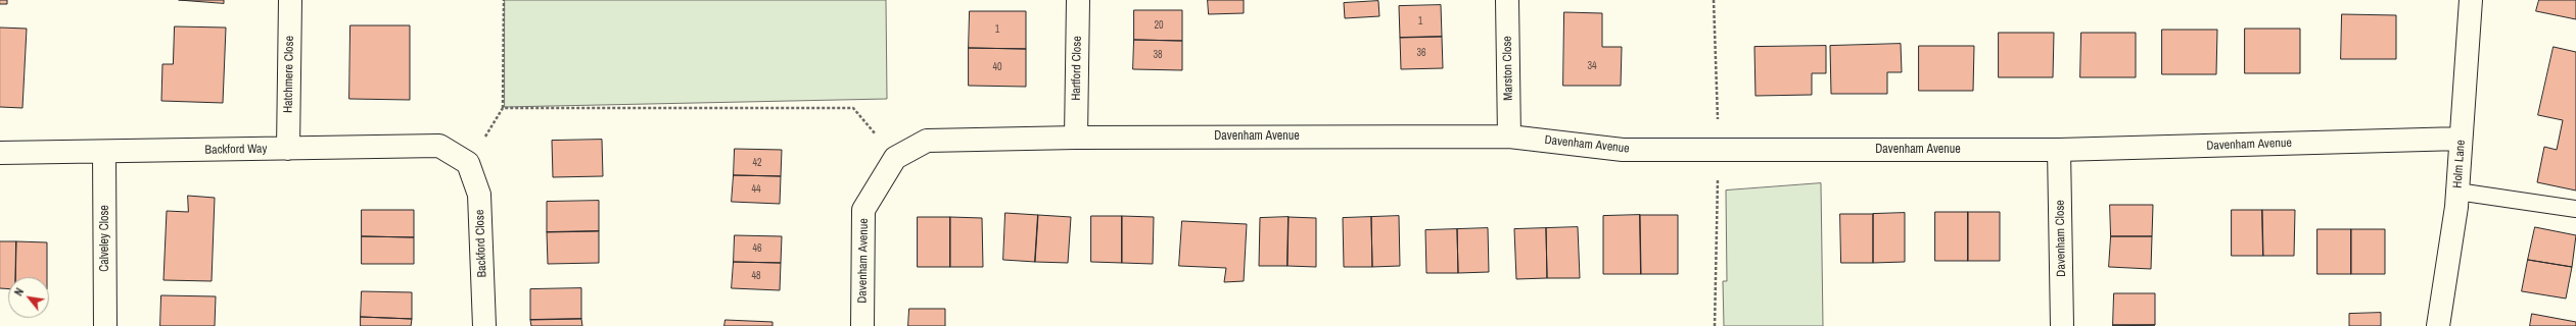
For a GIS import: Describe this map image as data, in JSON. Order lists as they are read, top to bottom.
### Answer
{
  "streets": {
    "street": [
      "Hartford Close",
      "Marston Close",
      "Hatchmere Close",
      "Davenham Avenue",
      "Backford Way",
      "Holm Lane",
      "Calveley Close",
      "Davenham Close",
      "Backford Close"
    ]
  },
  "crossings": [
    ["Hartford Close", "Davenham Avenue"],
    ["Marston Close", "Davenham Avenue"],
    ["Hatchmere Close", "Backford Way"],
    ["Davenham Avenue", "Holm Lane"],
    ["Davenham Avenue", "Davenham Close"],
    ["Backford Way", "Calveley Close"],
    ["Backford Way", "Backford Close"]
  ],
  "house_numbers": [
    "1",
    "20",
    "1",
    "36",
    "38",
    "34",
    "40",
    "42",
    "44",
    "46",
    "48"
  ],
  "north": "top left"
}
